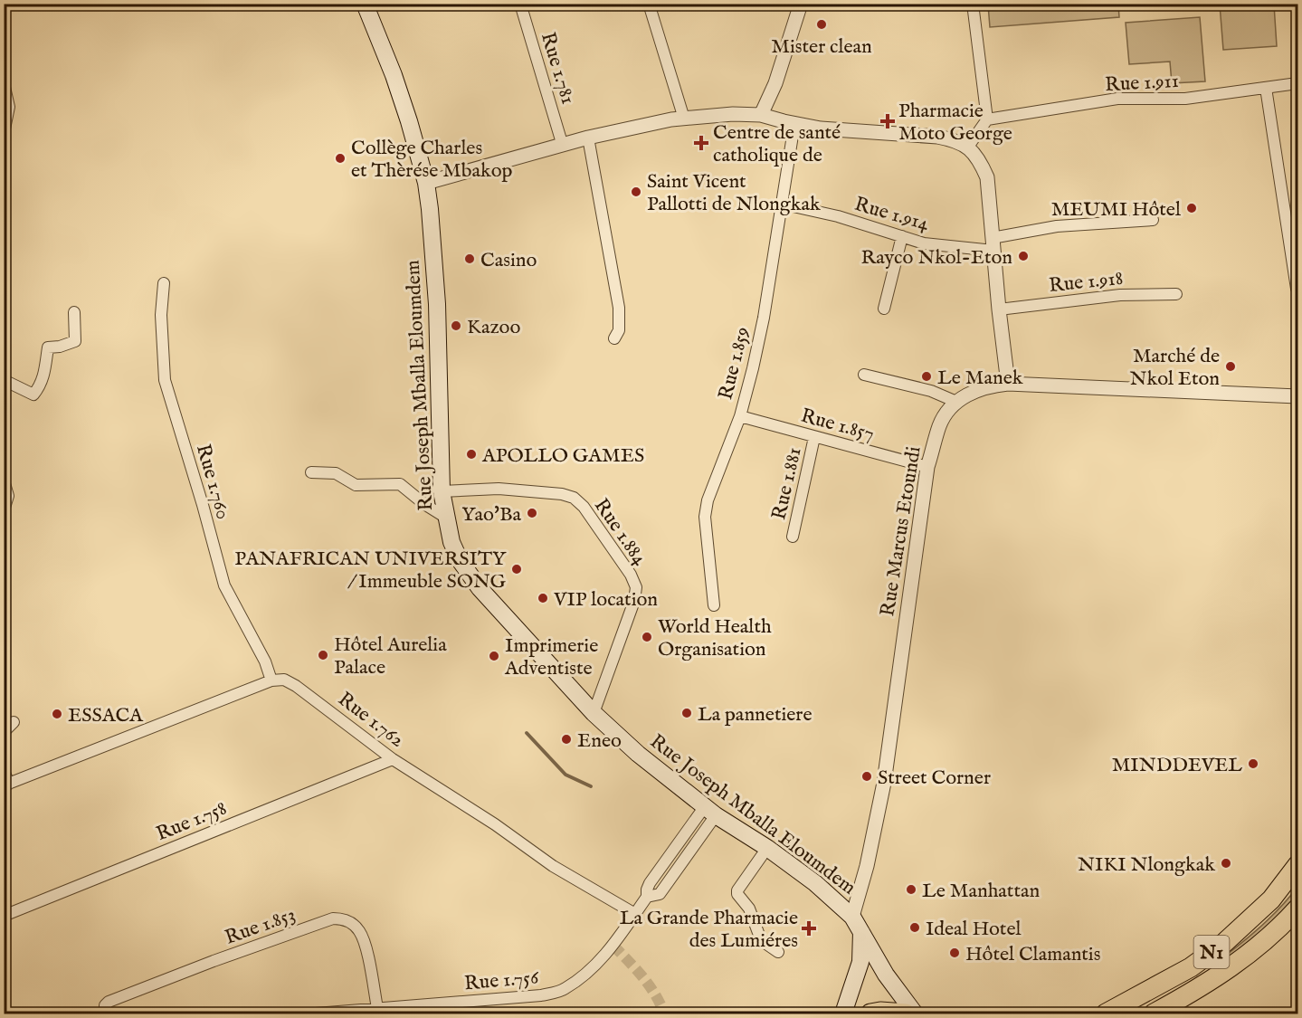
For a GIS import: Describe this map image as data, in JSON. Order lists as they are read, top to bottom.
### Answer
{
  "streets": {
    "highway": ["N1"],
    "main road": ["Rue Joseph Mballa Eloumdem"],
    "street": [
      "Rue 1.781",
      "Rue 1.911",
      "Rue 1.914",
      "Rue 1.918",
      "Rue 1.859",
      "Rue 1.857",
      "Rue 1.760",
      "Rue 1.881",
      "Rue 1.884",
      "Rue Marcus Etoundi",
      "Rue 1.762",
      "Rue 1.758",
      "Rue 1.853",
      "Rue 1.756"
    ]
  },
  "crossings": [
    ["Rue 1.914", "Rue 1.859"],
    ["Rue 1.859", "Rue 1.857"],
    ["Rue Joseph Mballa Eloumdem", "Rue 1.884"],
    ["Rue Joseph Mballa Eloumdem", "Rue Marcus Etoundi"],
    ["Rue Joseph Mballa Eloumdem", "Rue 1.756"],
    ["Rue 1.857", "Rue 1.881"],
    ["Rue 1.857", "Rue Marcus Etoundi"],
    ["Rue 1.760", "Rue 1.762"],
    ["Rue 1.762", "Rue 1.758"],
    ["Rue 1.762", "Rue 1.756"],
    ["Rue 1.853", "Rue 1.756"]
  ],
  "places": {
    "other": [
      "Mister clean",
      "Collège Charles et Thèrése Mbakop",
      "Saint Vicent Pallotti de Nlongkak",
      "MEUMI Hôtel",
      "Rayco Nkol-Eton",
      "Casino",
      "Kazoo",
      "Marché de Nkol Eton",
      "Le Manek",
      "APOLLO GAMES",
      "Yao'Ba",
      "PANAFRICAN UNIVERSITY / Immeuble SONG",
      "VIP location",
      "World Health Organisation",
      "Hôtel Aurelia Palace",
      "Imprimerie Adventiste",
      "La pannetiere",
      "ESSACA",
      "Eneo",
      "MINDDEVEL",
      "Street Corner",
      "NIKI Nlongkak",
      "Le Manhattan",
      "Ideal Hotel",
      "Hôtel Clamantis"
    ],
    "health": ["Pharmacie Moto George", "Centre de santé catholique de", "La Grande Pharmacie des Lumiéres"]
  }
}
